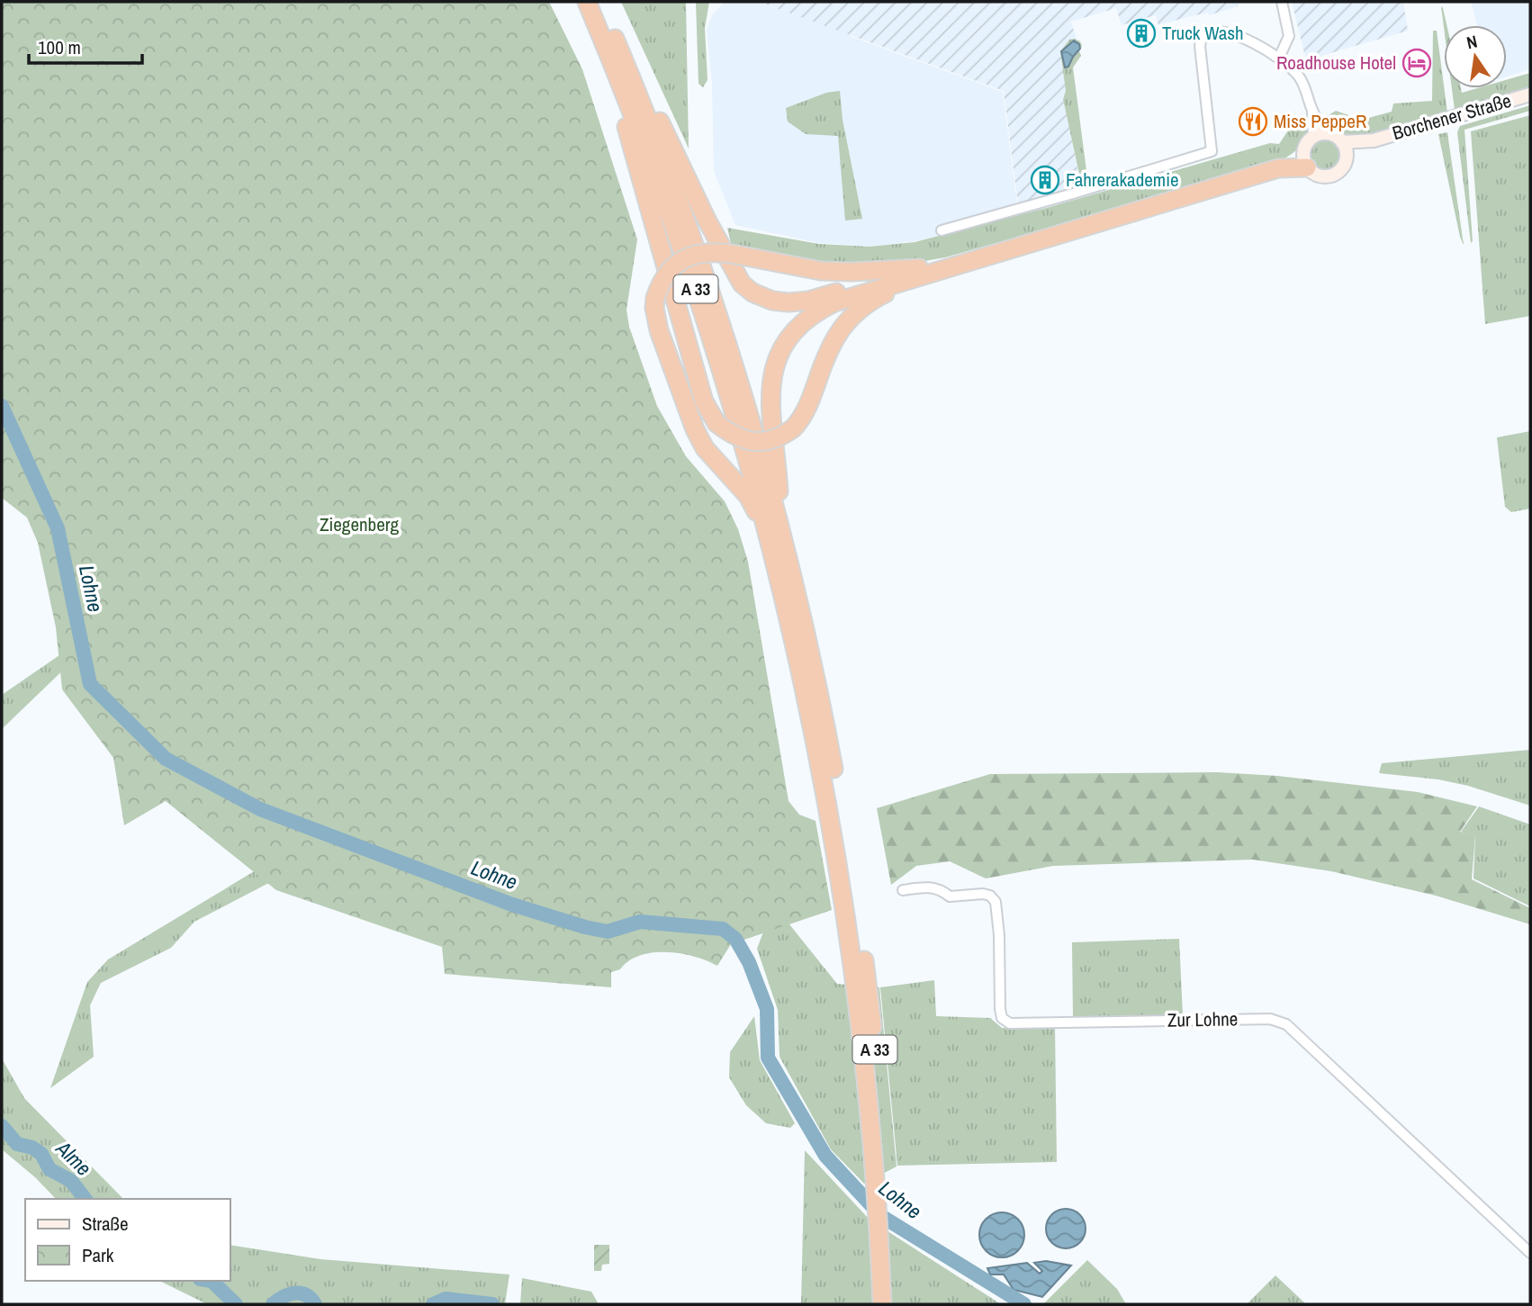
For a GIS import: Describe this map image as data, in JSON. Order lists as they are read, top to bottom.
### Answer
{
  "streets": {
    "highway": ["A 33"],
    "main road": ["Borchener Straße"],
    "street": ["Zur Lohne"]
  },
  "water": ["Lohne", "Alme"],
  "parks": ["Ziegenberg"],
  "places": {
    "building": ["Truck Wash", "Fahrerakademie"],
    "hotel": ["Roadhouse Hotel"],
    "restaurant": ["Miss PeppeR"]
  },
  "legend": ["Straße", "Park"],
  "scale_bar": "100 m",
  "north": "top"
}
